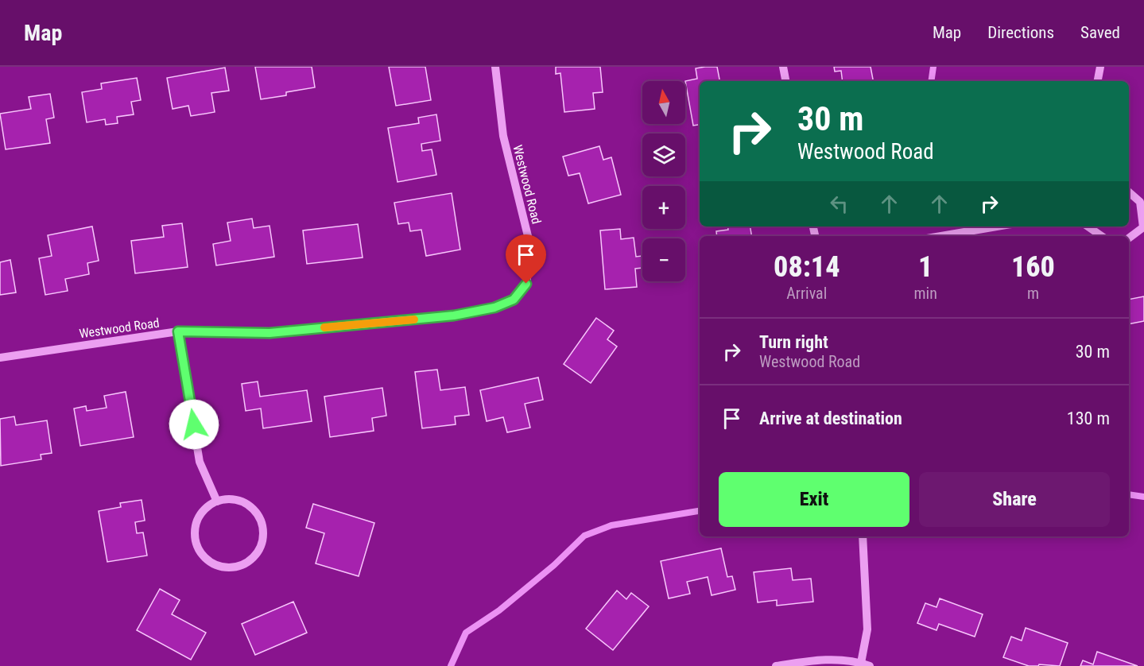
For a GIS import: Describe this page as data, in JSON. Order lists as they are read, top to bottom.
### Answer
{
  "streets": {
    "street": ["Westwood Road"]
  },
  "north": "top",
  "page": {
    "header": "Map",
    "nav": ["Map", "Directions", "Saved"],
    "map_buttons": ["+", "−"],
    "turn": ["30 m", "Westwood Road"],
    "eta": [
      "08:14",
      "Arrival",
      "1",
      "min",
      "160",
      "m"
    ],
    "list": [
      {
        "name": "Turn right",
        "note": "Westwood Road",
        "value": "30 m"
      },
      {
        "name": "Arrive at destination",
        "value": "130 m"
      }
    ],
    "buttons": ["Exit", "Share"]
  }
}
